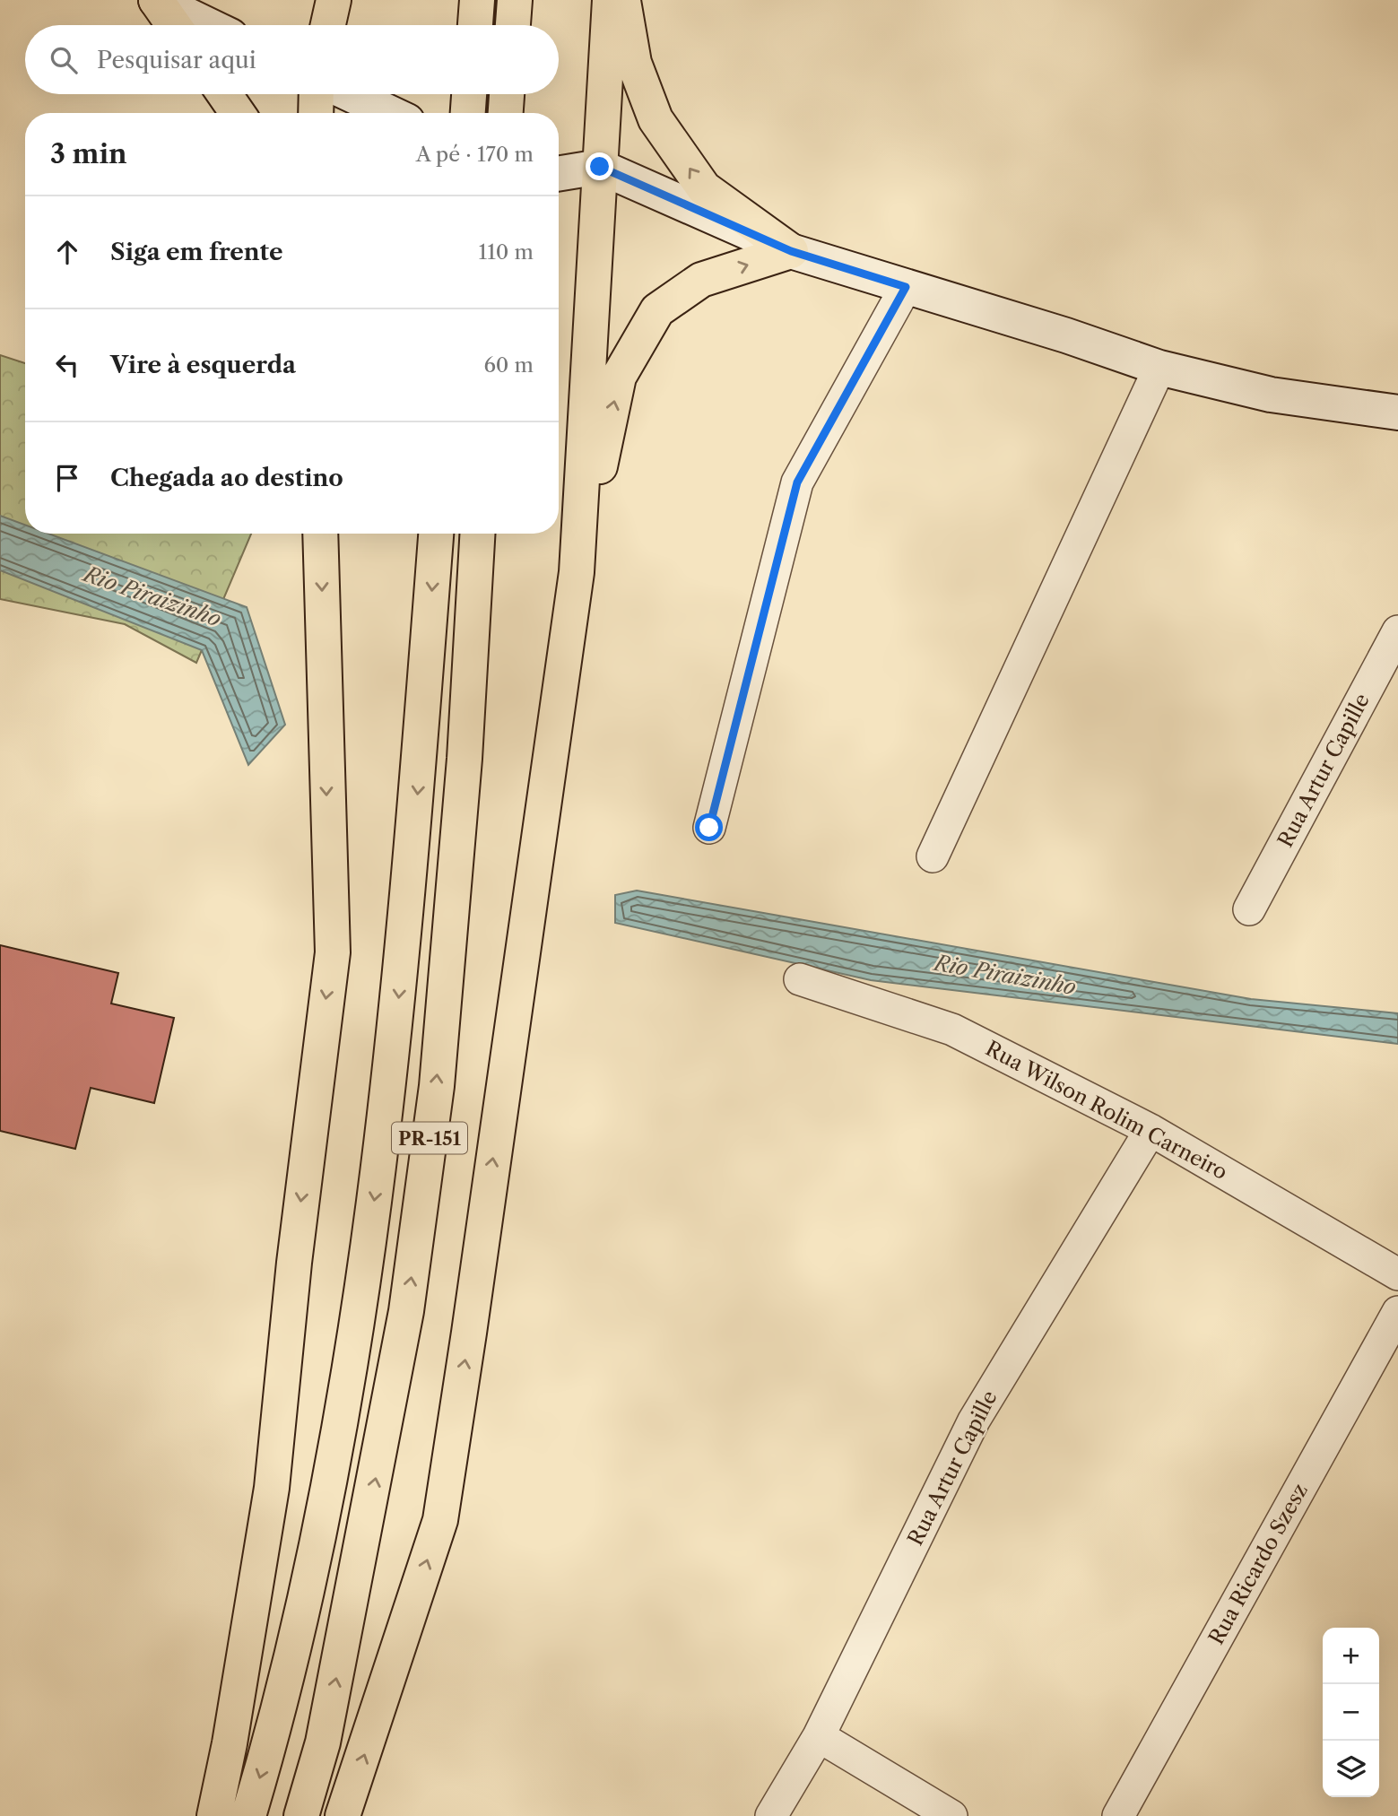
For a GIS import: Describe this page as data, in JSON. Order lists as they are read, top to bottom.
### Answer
{
  "streets": {
    "highway": ["PR-151"],
    "street": ["Rua Artur Capille", "Rua Wilson Rolim Carneiro", "Rua Ricardo Szesz"]
  },
  "crossings": [
    ["Rua Artur Capille", "Rua Wilson Rolim Carneiro"]
  ],
  "water": ["Rio Piraizinho"],
  "page": {
    "search": "Pesquisar aqui",
    "heading": ["3 min", "A pé · 170 m"],
    "list": [
      ["Siga em frente", "110 m"],
      ["Vire à esquerda", "60 m"],
      "Chegada ao destino"
    ],
    "map_buttons": ["+", "−"]
  }
}
